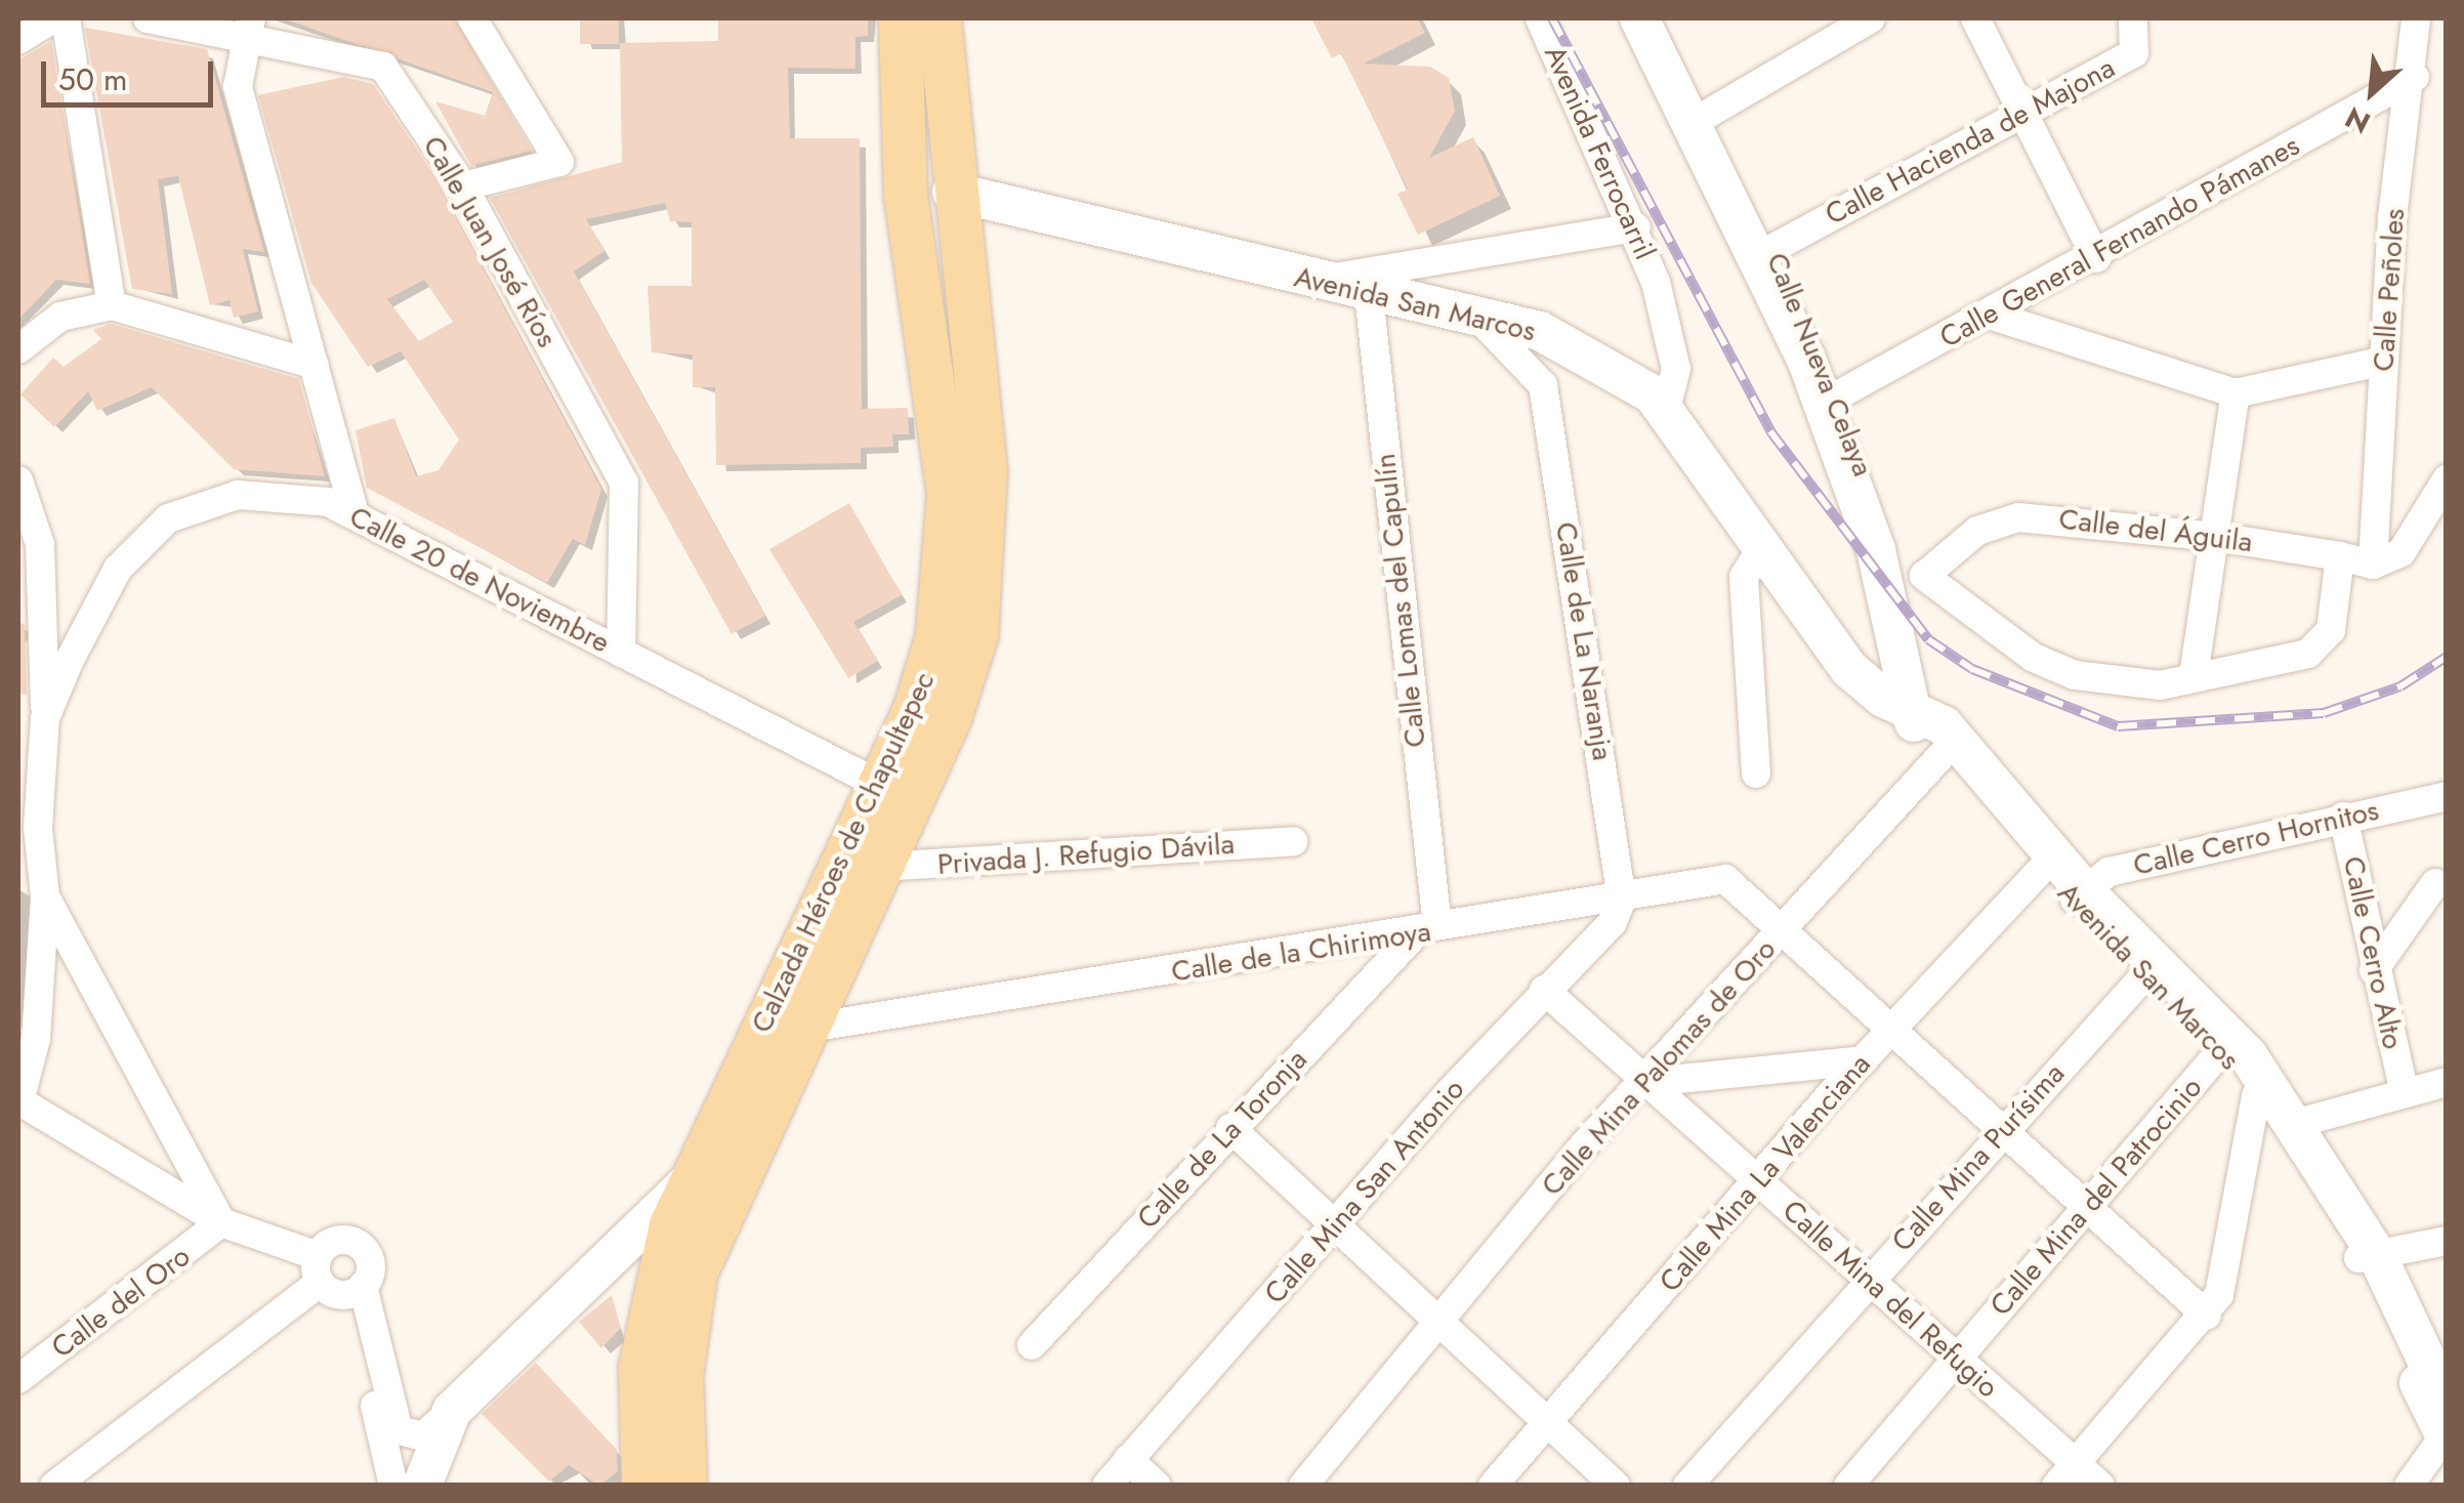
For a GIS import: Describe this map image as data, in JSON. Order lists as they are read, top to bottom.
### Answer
{
  "streets": {
    "main road": ["Avenida San Marcos", "Calle Nueva Celaya", "Calzada Héroes de Chapultepec"],
    "street": [
      "Calle Hacienda de Majona",
      "Avenida Ferrocarril",
      "Calle Juan José Ríos",
      "Calle General Fernando Pámanes",
      "Calle Peñoles",
      "Calle del Águila",
      "Calle 20 de Noviembre",
      "Calle Lomas del Capulín",
      "Calle de La Naranja",
      "Calle Cerro Hornitos",
      "Privada J. Refugio Dávila",
      "Calle de la Chirimoya",
      "Calle Cerro Alto",
      "Calle Mina Palomas de Oro",
      "Calle de La Toronja",
      "Calle Mina Purísima",
      "Calle Mina La Valenciana",
      "Calle Mina San Antonio",
      "Calle Mina del Patrocinio",
      "Calle Mina del Refugio",
      "Calle del Oro"
    ]
  },
  "crossings": [
    ["Calle Hacienda de Majona", "Calle Nueva Celaya"],
    ["Avenida Ferrocarril", "Avenida San Marcos"],
    ["Calle Juan José Ríos", "Calle 20 de Noviembre"],
    ["Calle General Fernando Pámanes", "Calle Peñoles"],
    ["Calle General Fernando Pámanes", "Calle Nueva Celaya"],
    ["Calle Peñoles", "Calle del Águila"],
    ["Avenida San Marcos", "Calle Nueva Celaya"],
    ["Avenida San Marcos", "Calle Lomas del Capulín"],
    ["Avenida San Marcos", "Calle de La Naranja"],
    ["Avenida San Marcos", "Calle Cerro Hornitos"],
    ["Avenida San Marcos", "Calzada Héroes de Chapultepec"],
    ["Avenida San Marcos", "Calle Mina Palomas de Oro"],
    ["Avenida San Marcos", "Calle Mina Purísima"],
    ["Avenida San Marcos", "Calle Mina La Valenciana"],
    ["Avenida San Marcos", "Calle Mina del Patrocinio"],
    ["Calle Nueva Celaya", "Calle Mina Palomas de Oro"],
    ["Calle 20 de Noviembre", "Calzada Héroes de Chapultepec"],
    ["Calle 20 de Noviembre", "Calle del Oro"],
    ["Calle de La Naranja", "Calle de la Chirimoya"],
    ["Calle de La Naranja", "Calle Mina San Antonio"],
    ["Calle Cerro Hornitos", "Calle Cerro Alto"],
    ["Calzada Héroes de Chapultepec", "Privada J. Refugio Dávila"],
    ["Calzada Héroes de Chapultepec", "Calle de la Chirimoya"],
    ["Calle de la Chirimoya", "Calle Mina Palomas de Oro"],
    ["Calle de la Chirimoya", "Calle de La Toronja"],
    ["Calle de la Chirimoya", "Calle Mina Purísima"],
    ["Calle de la Chirimoya", "Calle Mina La Valenciana"],
    ["Calle de la Chirimoya", "Calle Mina San Antonio"],
    ["Calle de la Chirimoya", "Calle Mina del Patrocinio"],
    ["Calle Mina Palomas de Oro", "Calle Mina del Refugio"],
    ["Calle Mina Purísima", "Calle Mina del Refugio"],
    ["Calle Mina La Valenciana", "Calle Mina del Refugio"],
    ["Calle Mina San Antonio", "Calle Mina del Refugio"],
    ["Calle Mina del Patrocinio", "Calle Mina del Refugio"]
  ],
  "scale_bar": "50 m",
  "north": "bottom left"
}
